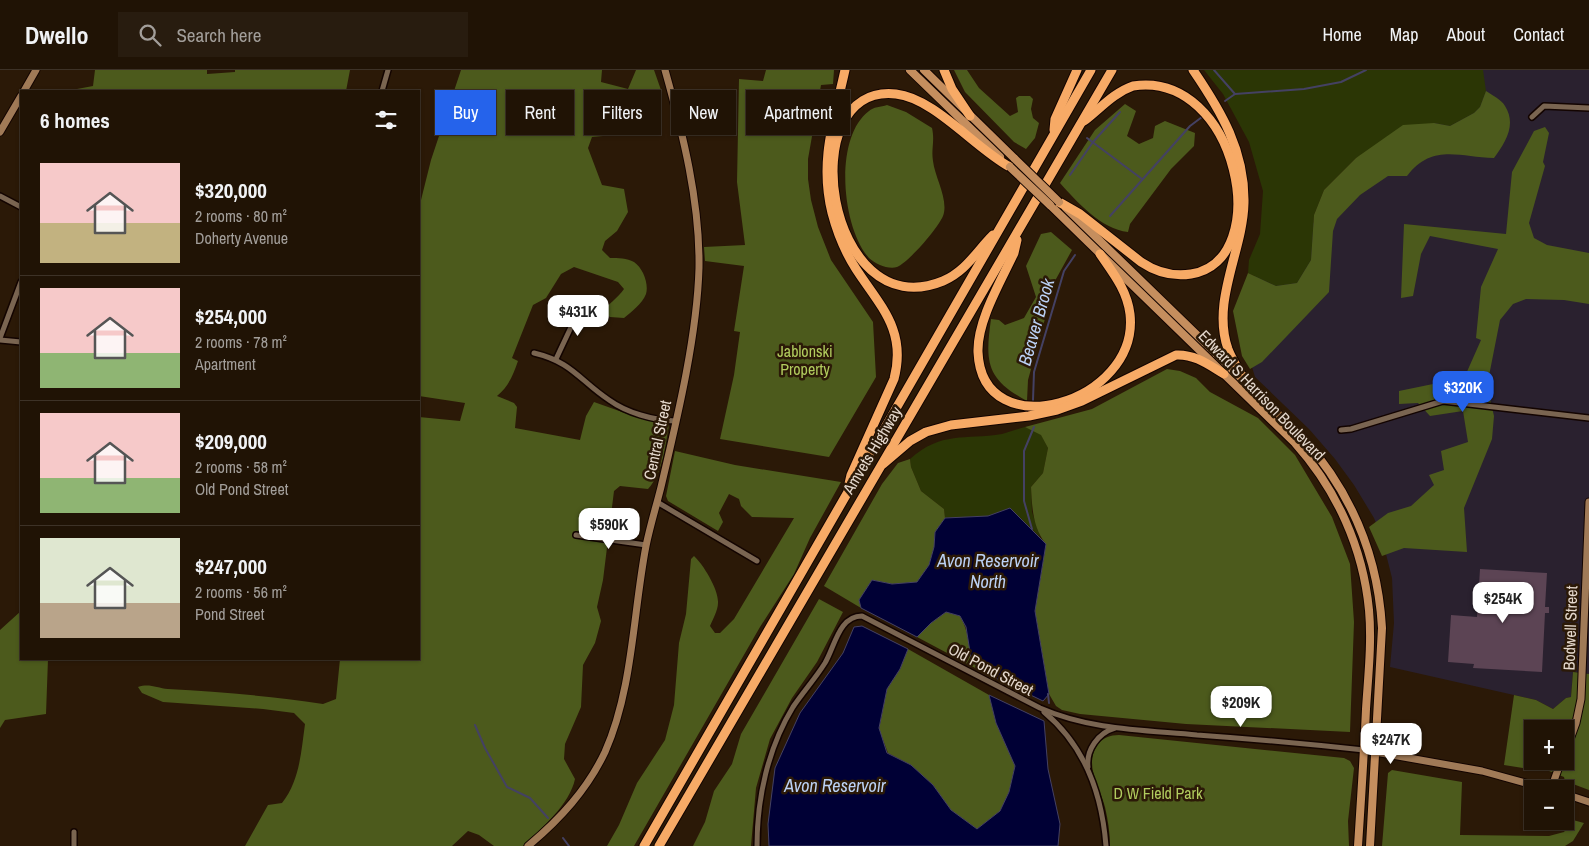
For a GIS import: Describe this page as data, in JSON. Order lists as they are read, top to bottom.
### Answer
{
  "streets": {
    "highway": ["Amvets Highway"],
    "main road": ["Edward S Harrison Boulevard"],
    "street": ["Central Street", "Bodwell Street", "Old Pond Street"]
  },
  "crossings": [
    ["Edward S Harrison Boulevard", "Old Pond Street"]
  ],
  "water": ["Beaver Brook", "Avon Reservoir North", "Avon Reservoir"],
  "parks": ["Jablonski Property", "D W Field Park"],
  "page": {
    "header": "Dwello",
    "search": "Search here",
    "nav": [
      "Home",
      "Map",
      "About",
      "Contact"
    ],
    "chip": [
      "Buy",
      "Rent",
      "Filters",
      "New",
      "Apartment"
    ],
    "heading": "6 homes",
    "list": [
      {
        "name": "$320,000",
        "note": "2 rooms · 80 m² · Doherty Avenue"
      },
      {
        "name": "$254,000",
        "note": "2 rooms · 78 m² · Apartment"
      },
      {
        "name": "$209,000",
        "note": "2 rooms · 58 m² · Old Pond Street"
      },
      {
        "name": "$247,000",
        "note": "2 rooms · 56 m² · Pond Street"
      }
    ],
    "price": [
      "$431K",
      "$320K",
      "$590K",
      "$254K",
      "$209K",
      "$247K"
    ],
    "map_buttons": ["+", "−"]
  }
}
